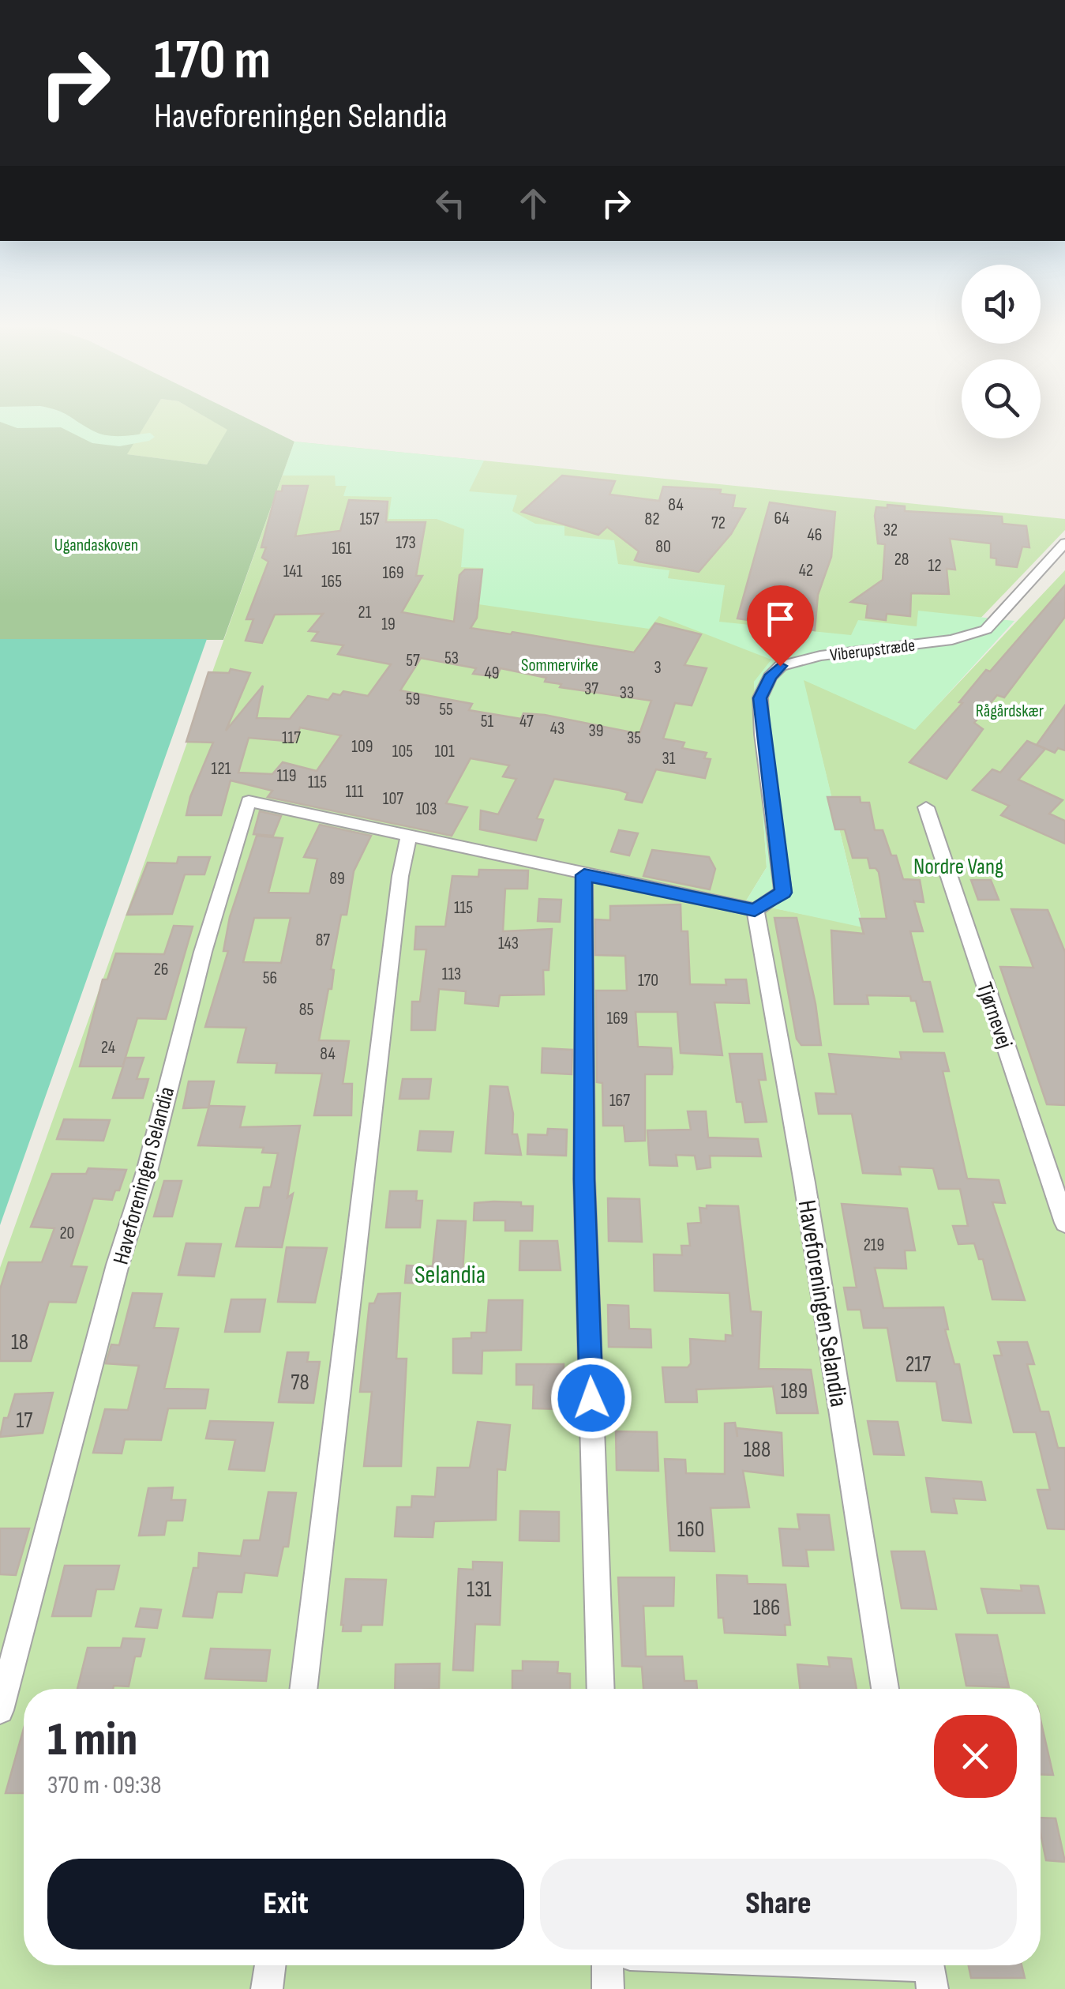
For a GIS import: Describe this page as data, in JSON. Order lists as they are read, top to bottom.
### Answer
{
  "streets": {
    "street": ["Viberupstræde", "Tjørnevej", "Haveforeningen Selandia"]
  },
  "crossings": [
    ["Viberupstræde", "Haveforeningen Selandia"]
  ],
  "parks": [
    "Ugandaskoven",
    "Sommervirke",
    "Rågårdskær",
    "Nordre Vang",
    "Selandia"
  ],
  "house_numbers": [
    "84",
    "64",
    "157",
    "82",
    "72",
    "32",
    "46",
    "173",
    "80",
    "161",
    "28",
    "12",
    "42",
    "141",
    "169",
    "165",
    "21",
    "19",
    "53",
    "57",
    "3",
    "49",
    "37",
    "33",
    "59",
    "55",
    "51",
    "47",
    "43",
    "39",
    "117",
    "35",
    "109",
    "105",
    "101",
    "31",
    "121",
    "119",
    "115",
    "111",
    "107",
    "103",
    "89",
    "115",
    "87",
    "143",
    "26",
    "113",
    "56",
    "170",
    "85",
    "169",
    "24",
    "84",
    "167",
    "20",
    "219",
    "18",
    "217",
    "78",
    "189",
    "17",
    "188",
    "160",
    "131",
    "186"
  ],
  "page": {
    "turn": ["170 m", "Haveforeningen Selandia"],
    "heading": ["1 min", "370 m · 09:38"],
    "buttons": ["Exit", "Share"]
  }
}
